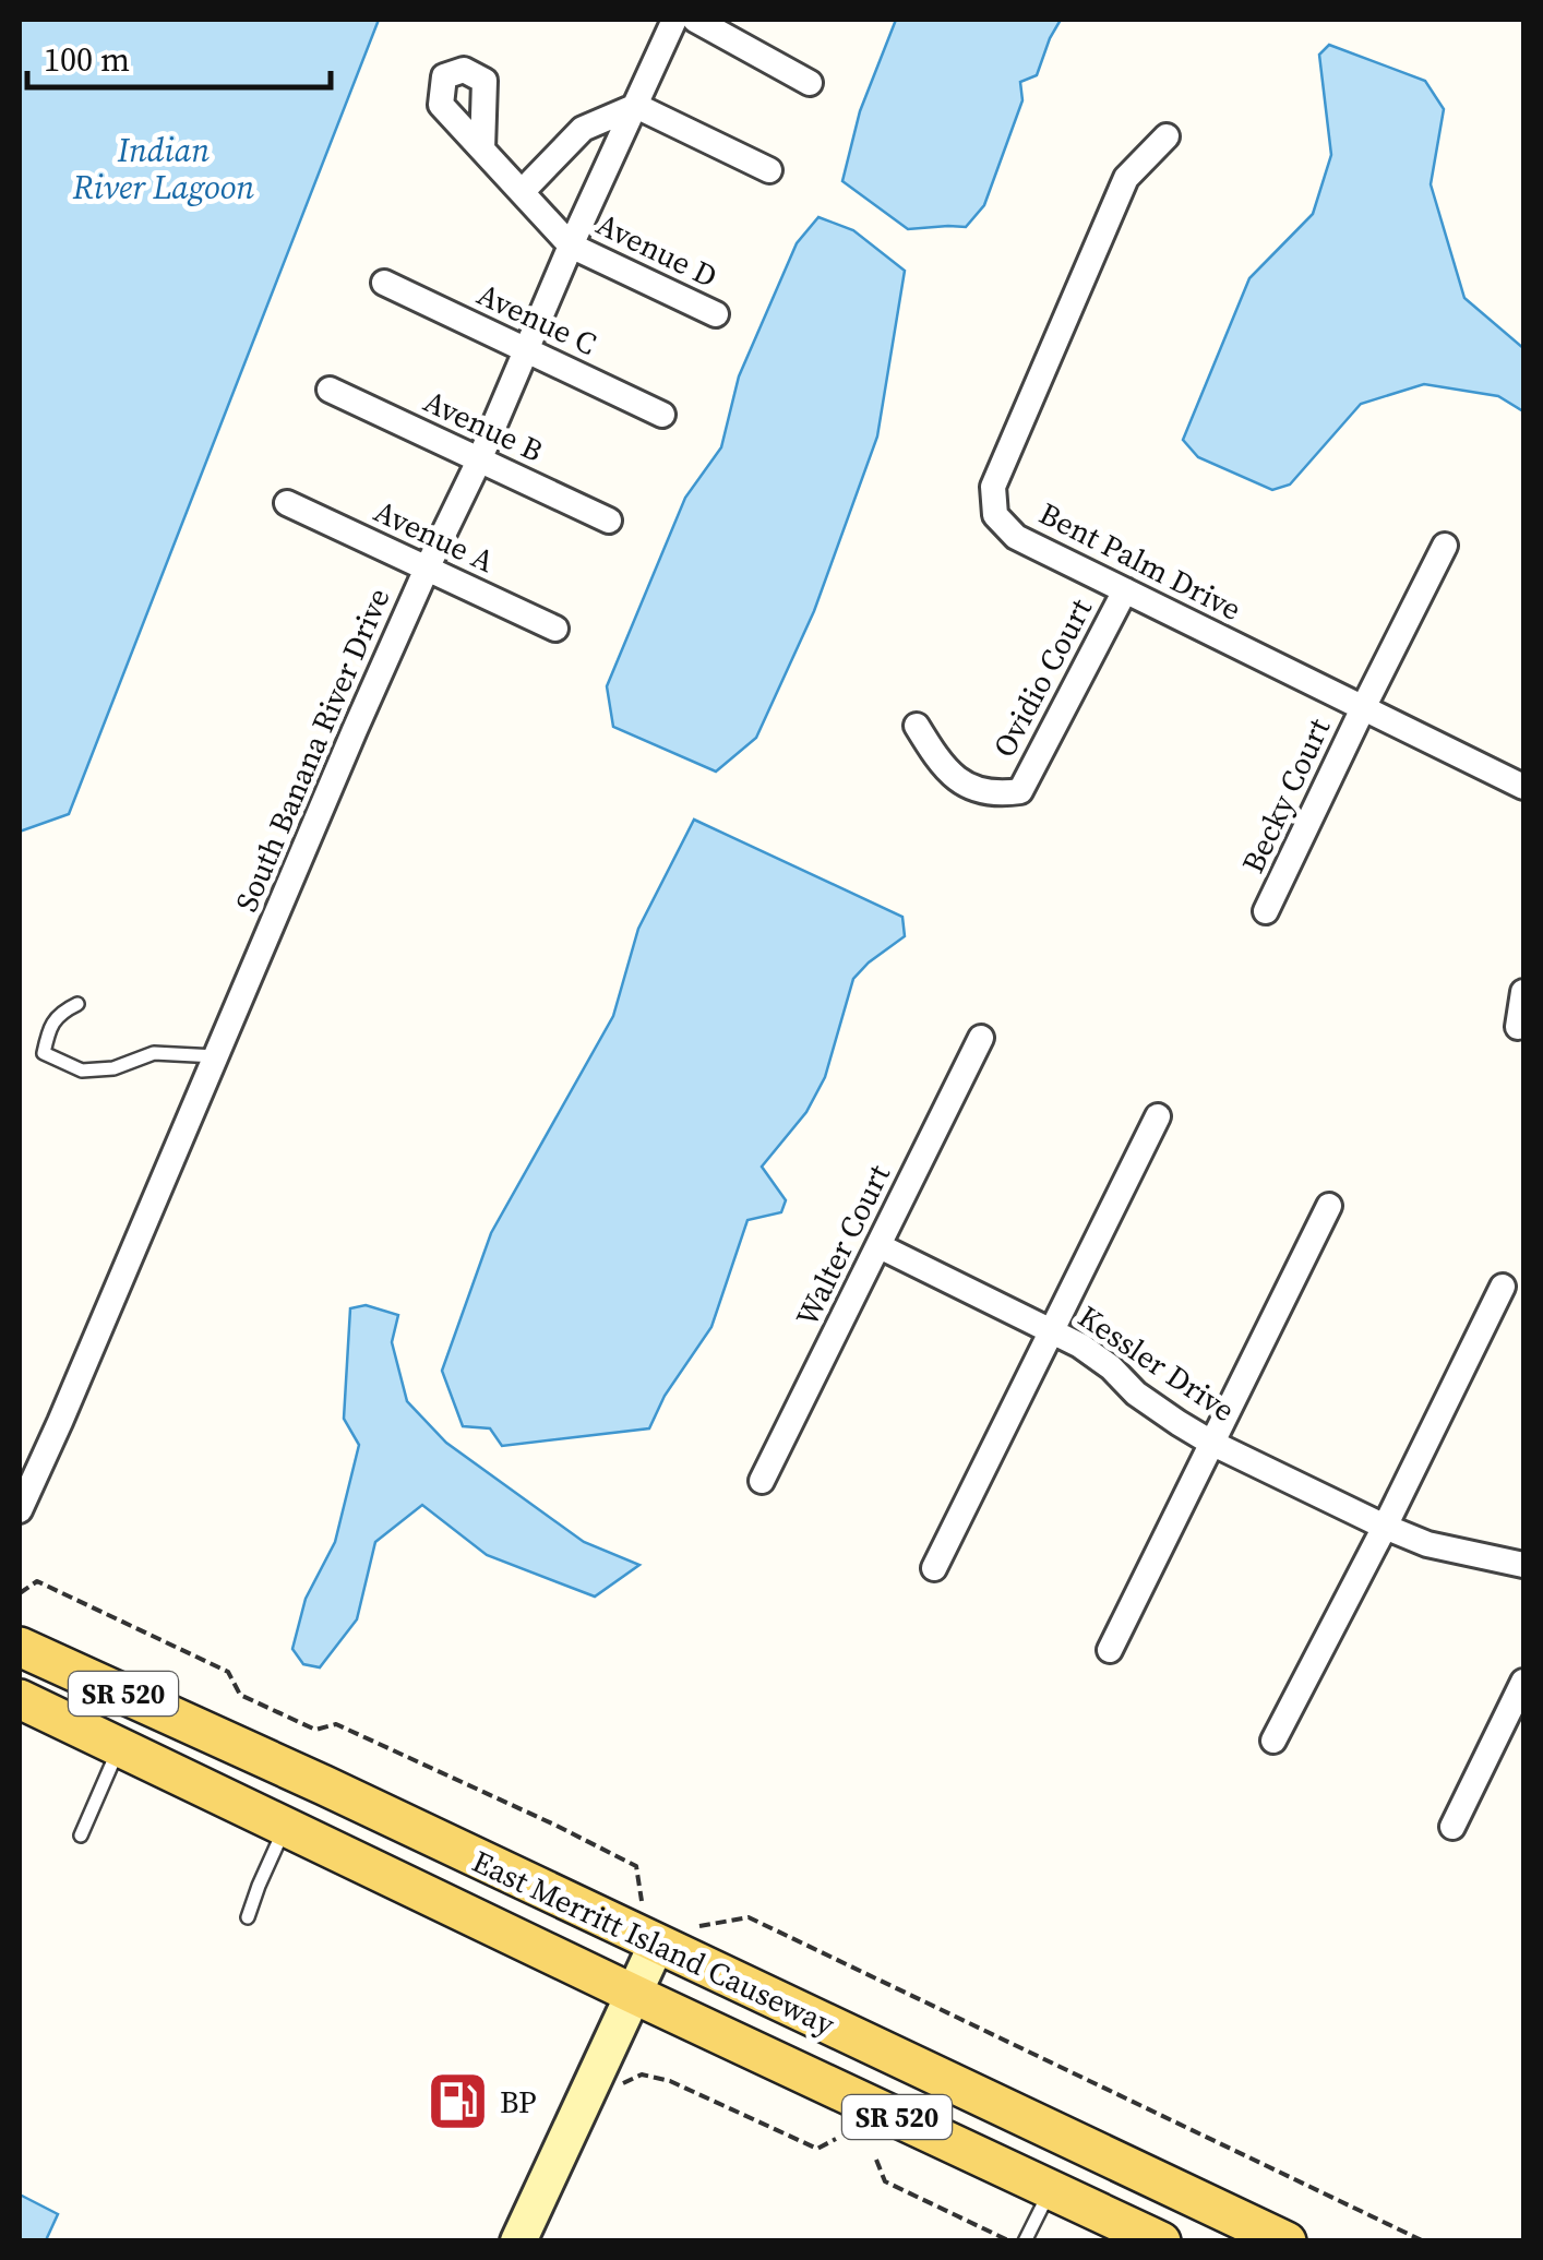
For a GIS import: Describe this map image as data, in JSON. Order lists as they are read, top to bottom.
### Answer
{
  "streets": {
    "main road": ["SR 520", "East Merritt Island Causeway"],
    "street": [
      "Avenue D",
      "Avenue C",
      "Avenue B",
      "Avenue A",
      "Bent Palm Drive",
      "Ovidio Court",
      "South Banana River Drive",
      "Becky Court",
      "Walter Court",
      "Kessler Drive"
    ]
  },
  "crossings": [
    ["Avenue D", "South Banana River Drive"],
    ["Avenue C", "South Banana River Drive"],
    ["Avenue B", "South Banana River Drive"],
    ["Avenue A", "South Banana River Drive"],
    ["Bent Palm Drive", "Ovidio Court"],
    ["Bent Palm Drive", "Becky Court"],
    ["Walter Court", "Kessler Drive"]
  ],
  "water": ["Indian River Lagoon"],
  "places": {
    "fuel station": ["BP"]
  },
  "scale_bar": "100 m"
}
